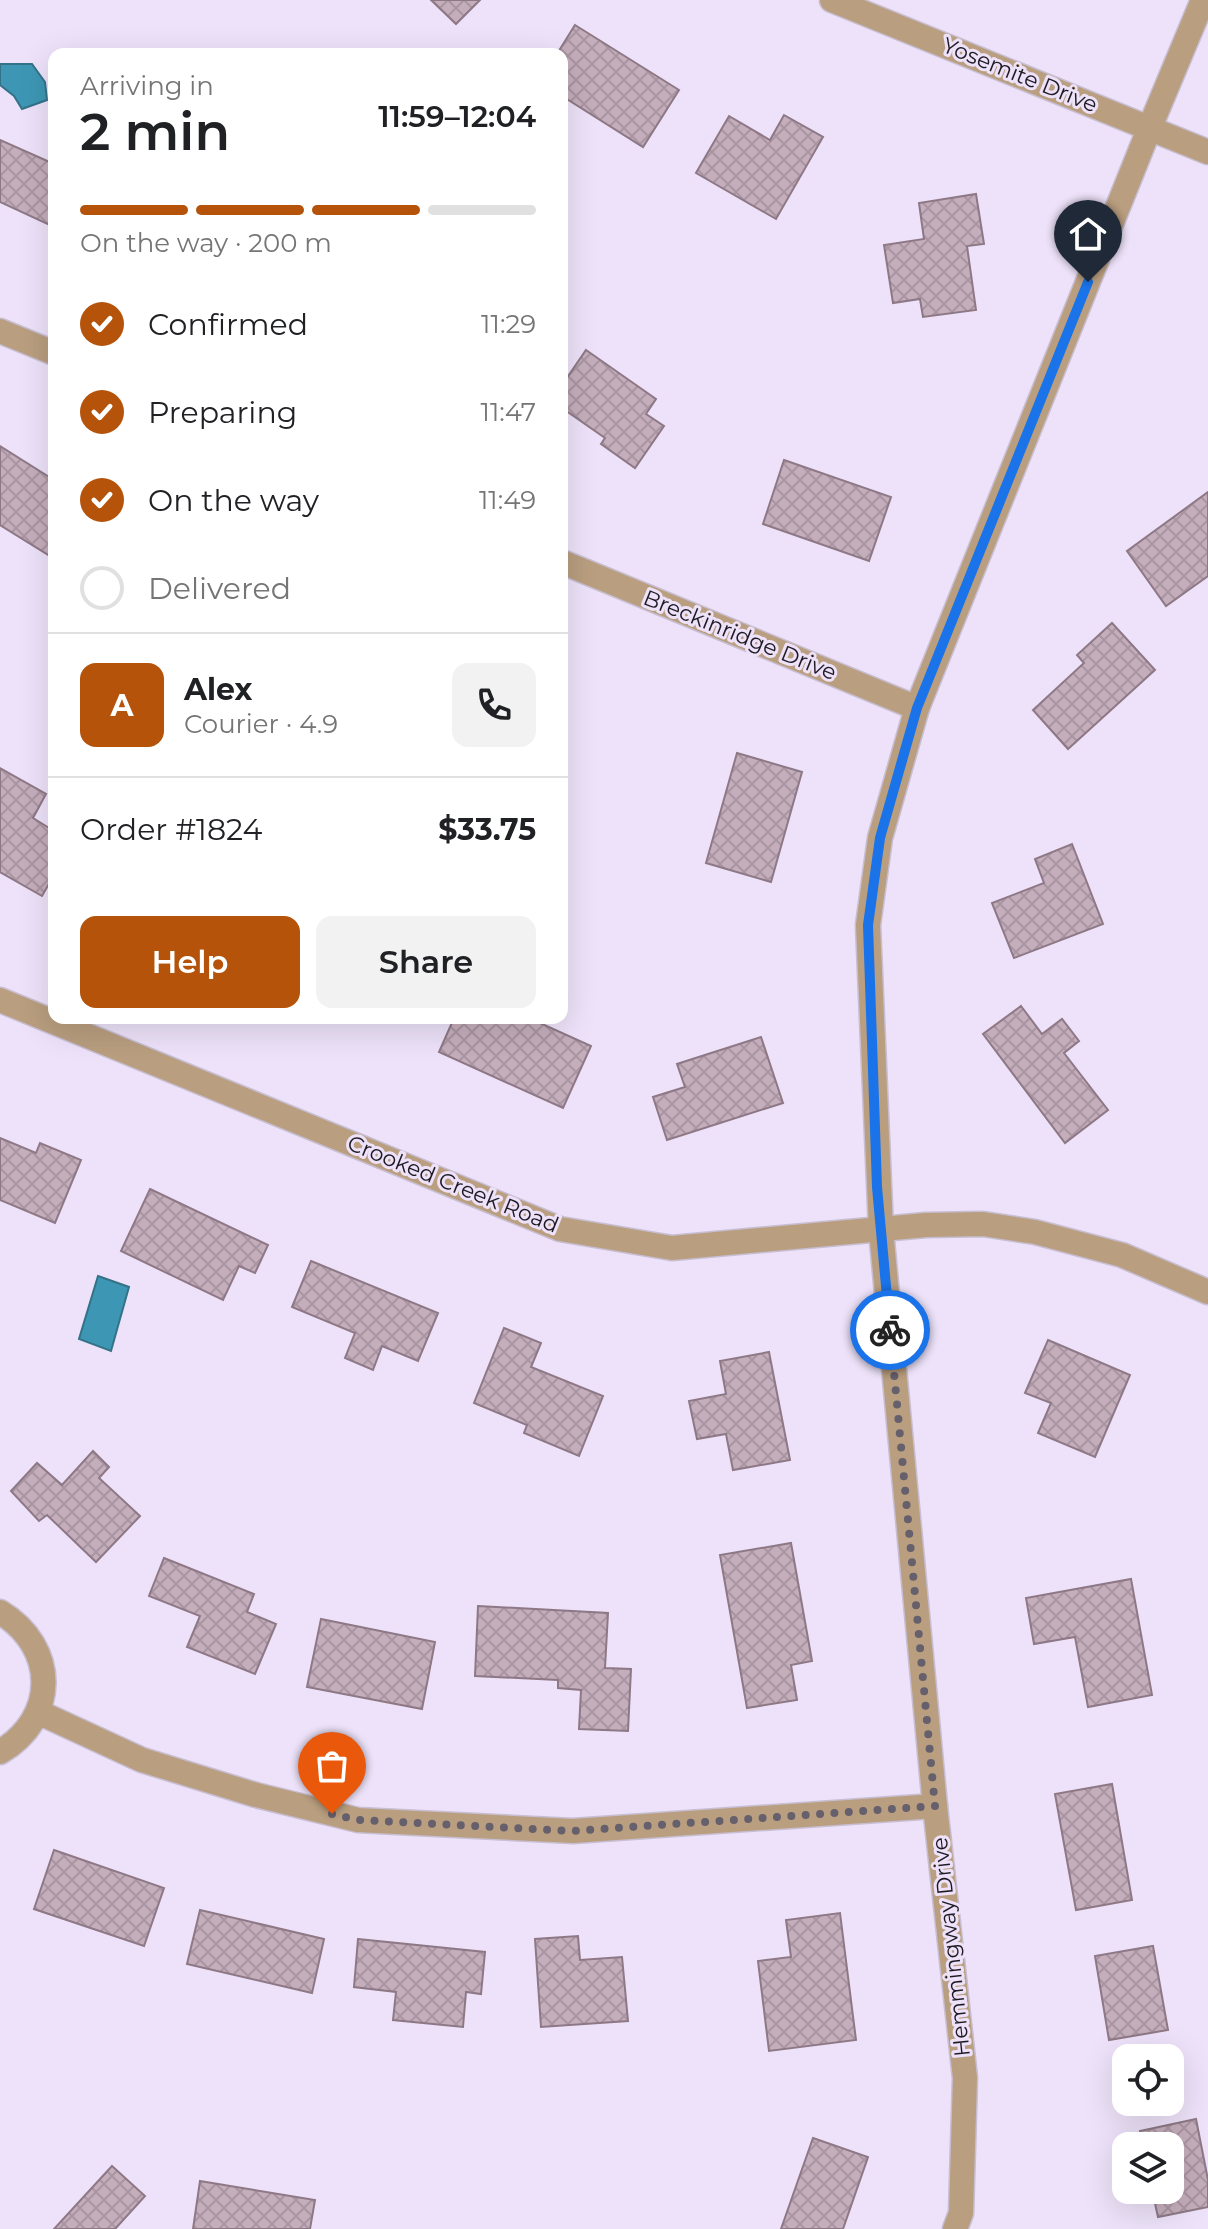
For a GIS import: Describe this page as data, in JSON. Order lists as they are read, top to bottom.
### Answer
{
  "streets": {
    "street": [
      "Yosemite Drive",
      "Breckinridge Drive",
      "Crooked Creek Road",
      "Hemmingway Drive"
    ]
  },
  "crossings": [
    ["Yosemite Drive", "Hemmingway Drive"],
    ["Breckinridge Drive", "Hemmingway Drive"],
    ["Crooked Creek Road", "Hemmingway Drive"]
  ],
  "page": {
    "heading": ["2 min", "Arriving in", "11:59–12:04"],
    "panel": [
      "Alex",
      "Courier · 4.9",
      "Order #1824",
      "$33.75"
    ],
    "bar": "On the way · 200 m",
    "list": [
      ["Confirmed", "11:29"],
      ["Preparing", "11:47"],
      ["On the way", "11:49"],
      "Delivered"
    ],
    "round": "A",
    "buttons": ["Help", "Share"]
  }
}
